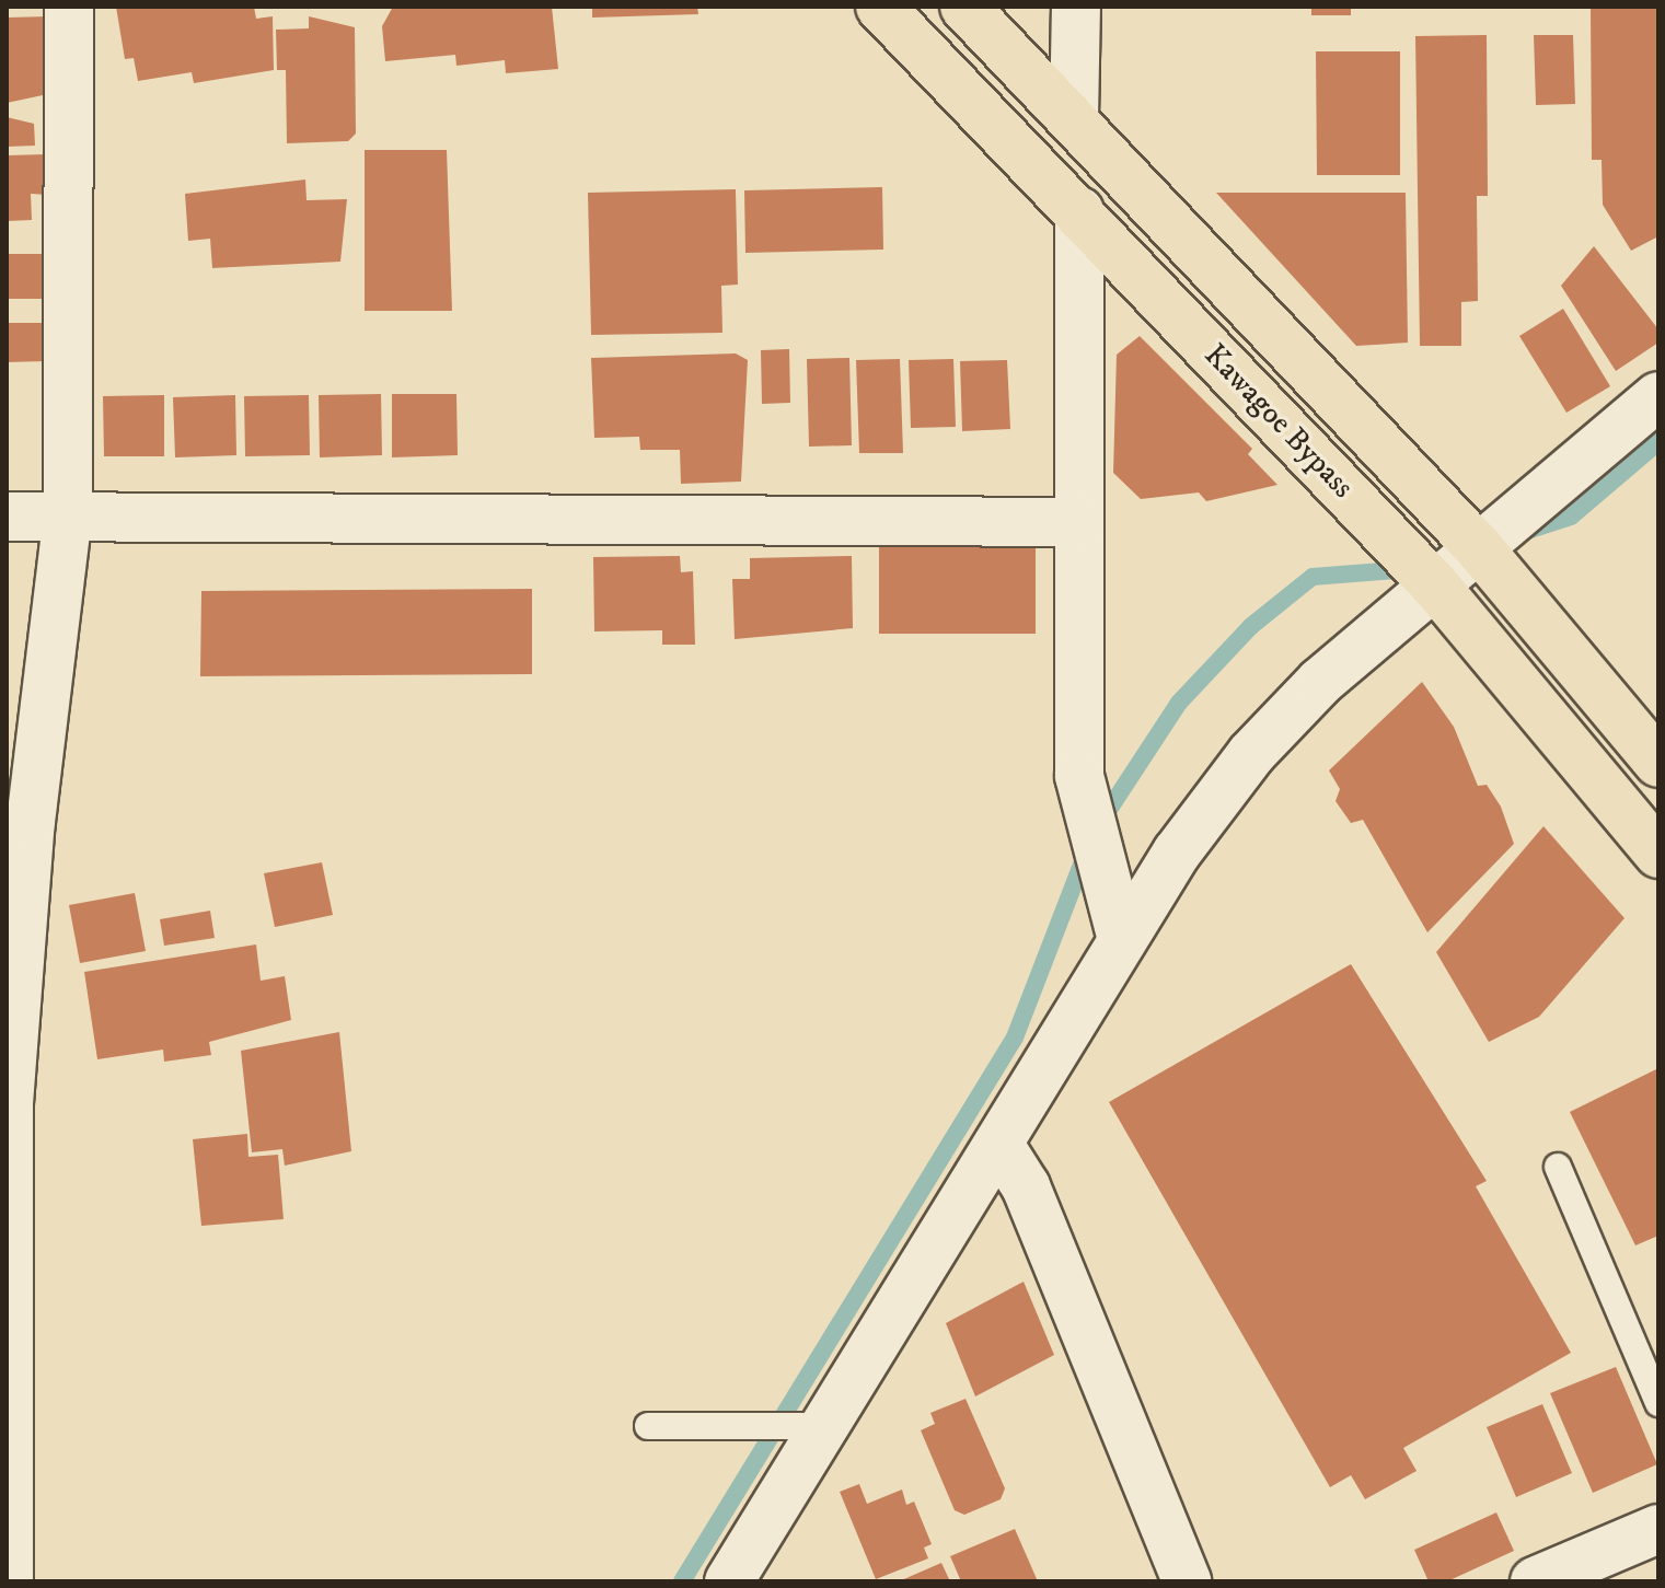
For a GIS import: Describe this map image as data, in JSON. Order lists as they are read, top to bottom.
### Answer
{
  "streets": {
    "highway": ["Kawagoe Bypass"]
  }
}
